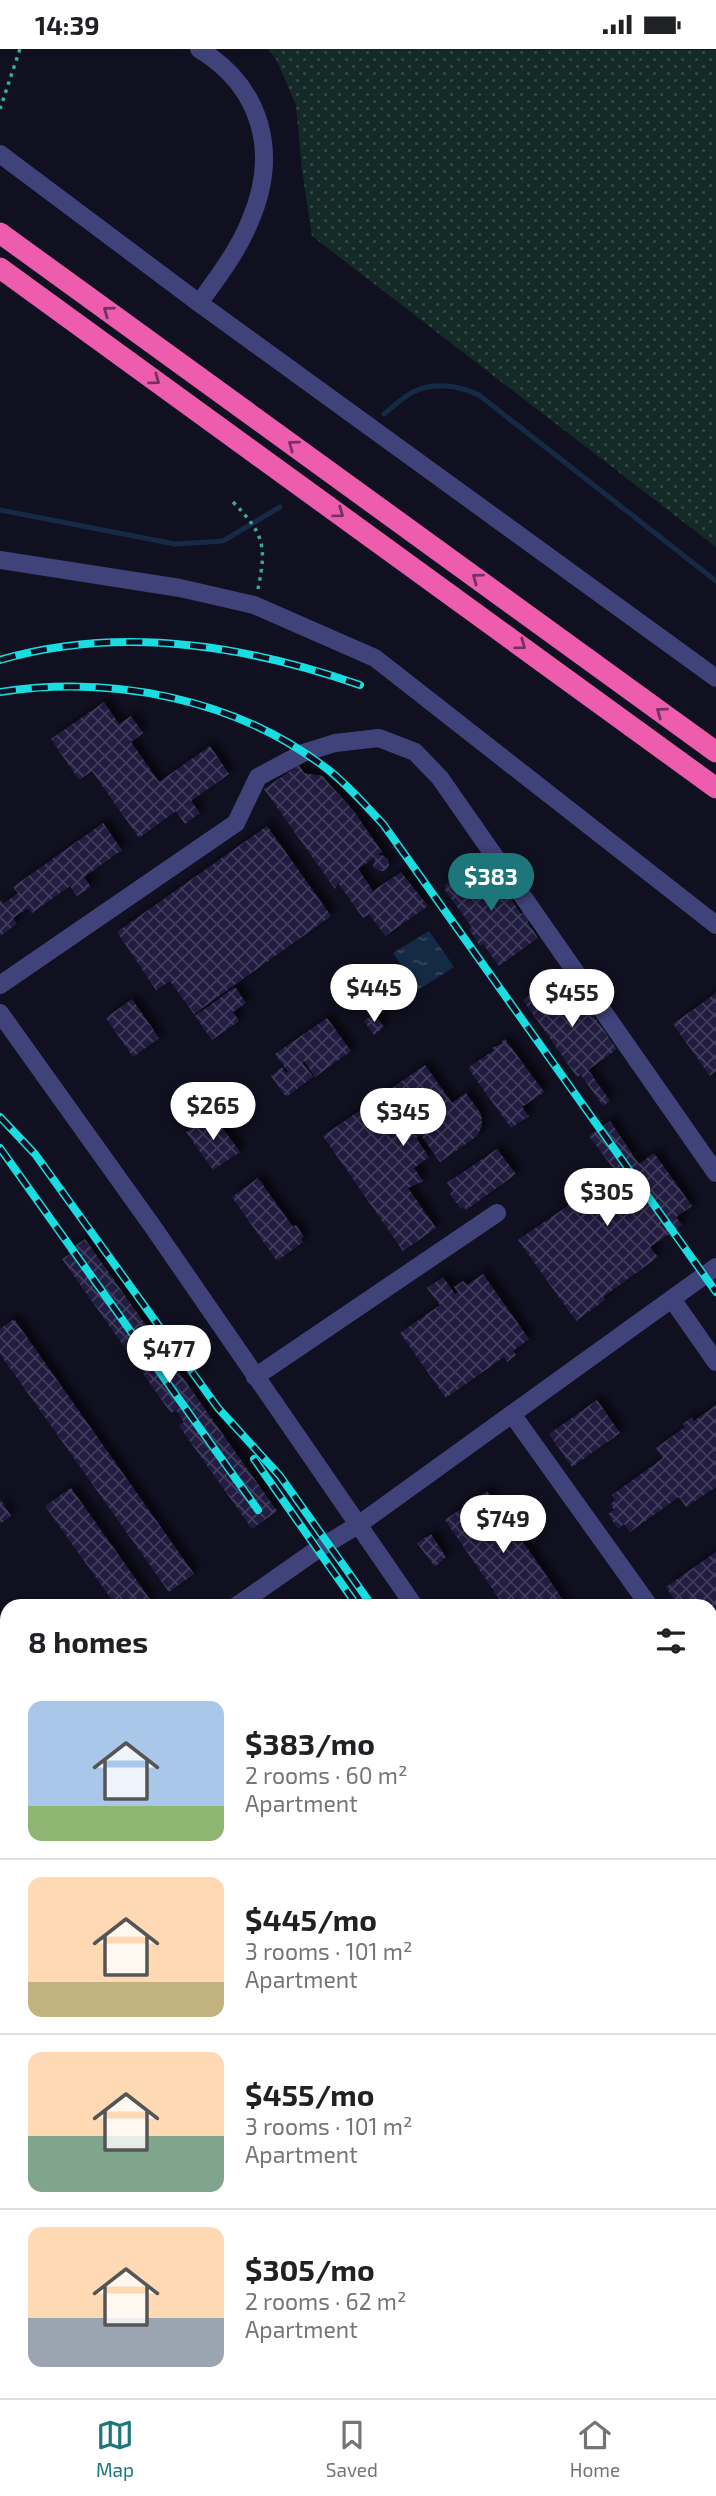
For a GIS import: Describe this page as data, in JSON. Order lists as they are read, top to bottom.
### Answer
{
  "page": {
    "status": "14:39",
    "price": [
      "$383",
      "$445",
      "$455",
      "$265",
      "$345",
      "$305",
      "$477",
      "$749"
    ],
    "heading": "8 homes",
    "list": [
      {
        "name": "$383/mo",
        "note": "2 rooms · 60 m² · Apartment"
      },
      {
        "name": "$445/mo",
        "note": "3 rooms · 101 m² · Apartment"
      },
      {
        "name": "$455/mo",
        "note": "3 rooms · 101 m² · Apartment"
      },
      {
        "name": "$305/mo",
        "note": "2 rooms · 62 m² · Apartment"
      }
    ],
    "tabs": ["Map", "Saved", "Home"]
  }
}
